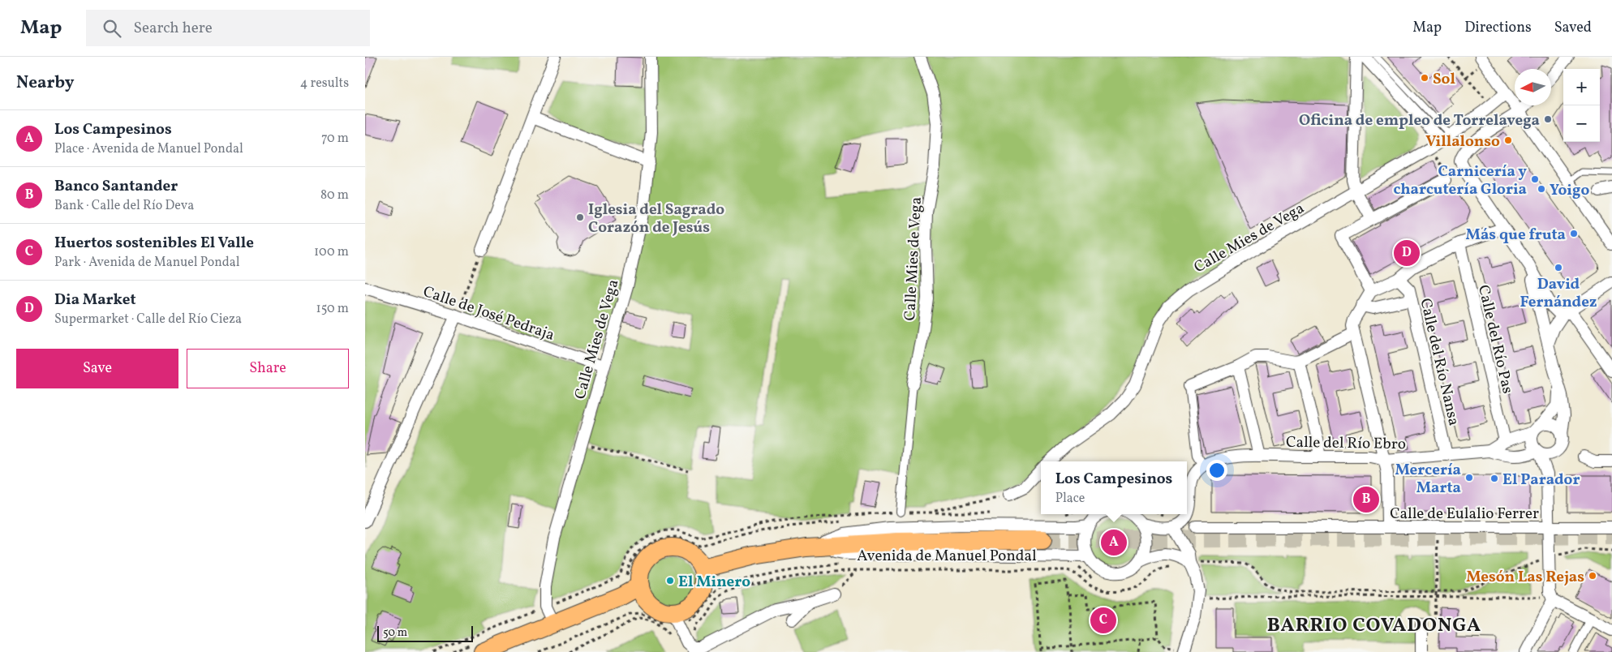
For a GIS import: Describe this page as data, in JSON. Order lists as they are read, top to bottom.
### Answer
{
  "streets": {
    "main road": ["Avenida de Manuel Pondal"],
    "street": [
      "Calle Mies de Vega",
      "Calle de José Pedraja",
      "Calle del Río Pas",
      "Calle del Río Nansa",
      "Calle del Río Ebro",
      "Calle de Eulalio Ferrer"
    ]
  },
  "crossings": [
    ["Calle Mies de Vega", "Calle de José Pedraja"],
    ["Calle del Río Pas", "Calle del Río Ebro"],
    ["Calle del Río Nansa", "Calle del Río Ebro"]
  ],
  "districts": ["BARRIO COVADONGA"],
  "places": [
    "Sol",
    "Oficina de empleo de Torrelavega",
    "Villalonso",
    "Carnicería y charcutería Gloria",
    "Yoigo",
    "Iglesia del Sagrado Corazón de Jesús",
    "Más que fruta",
    "David Fernández",
    "Mercería Marta",
    "El Parador",
    "Mesón Las Rejas",
    "El Minero"
  ],
  "scale_bar": "50 m",
  "north": "left",
  "page": {
    "header": "Map",
    "search": "Search here",
    "nav": ["Map", "Directions", "Saved"],
    "heading": ["Nearby", "4 results"],
    "map_buttons": ["+", "−"],
    "list": [
      {
        "mark": "A",
        "name": "Los Campesinos",
        "note": "Place · Avenida de Manuel Pondal",
        "value": "70 m"
      },
      {
        "mark": "B",
        "name": "Banco Santander",
        "note": "Bank · Calle del Río Deva",
        "value": "80 m"
      },
      {
        "mark": "C",
        "name": "Huertos sostenibles El Valle",
        "note": "Park · Avenida de Manuel Pondal",
        "value": "100 m"
      },
      {
        "mark": "D",
        "name": "Dia Market",
        "note": "Supermarket · Calle del Río Cieza",
        "value": "150 m"
      }
    ],
    "pins": [
      "D",
      "B",
      "A",
      "C"
    ],
    "buttons": ["Save", "Share"],
    "popup": ["Los Campesinos", "Place"],
    "scale": "50 m"
  }
}
